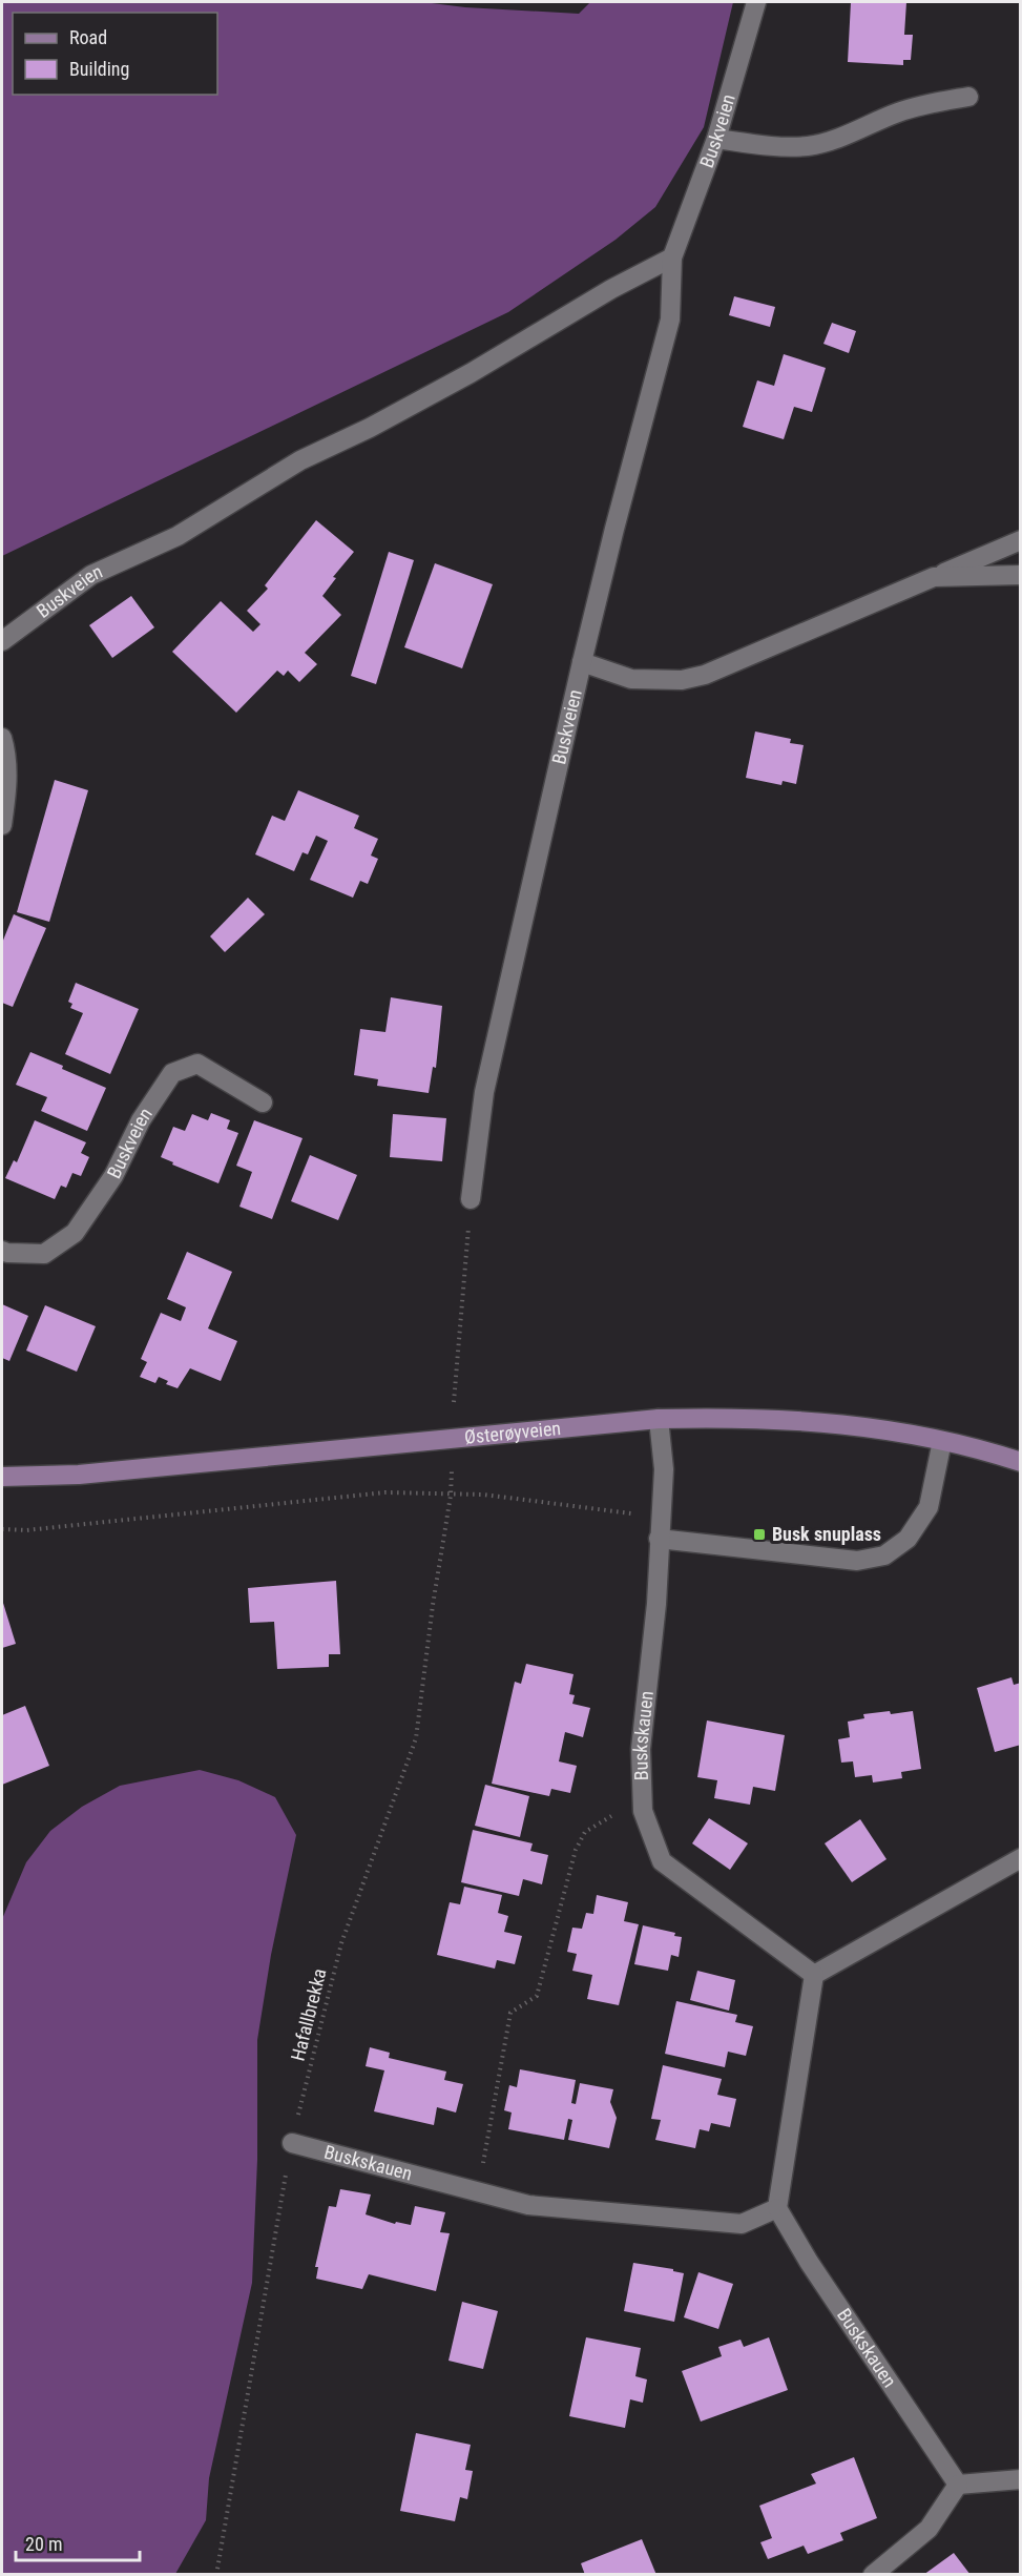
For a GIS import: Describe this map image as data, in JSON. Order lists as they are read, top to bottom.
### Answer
{
  "streets": {
    "main road": ["Østerøyveien"],
    "street": ["Buskveien", "Buskskauen"],
    "path": ["Hafallbrekka"]
  },
  "crossings": [
    ["Østerøyveien", "Buskskauen"],
    ["Buskskauen", "Hafallbrekka"]
  ],
  "places": {
    "transit": ["Busk snuplass"]
  },
  "legend": ["Road", "Building"],
  "scale_bar": "20 m"
}
